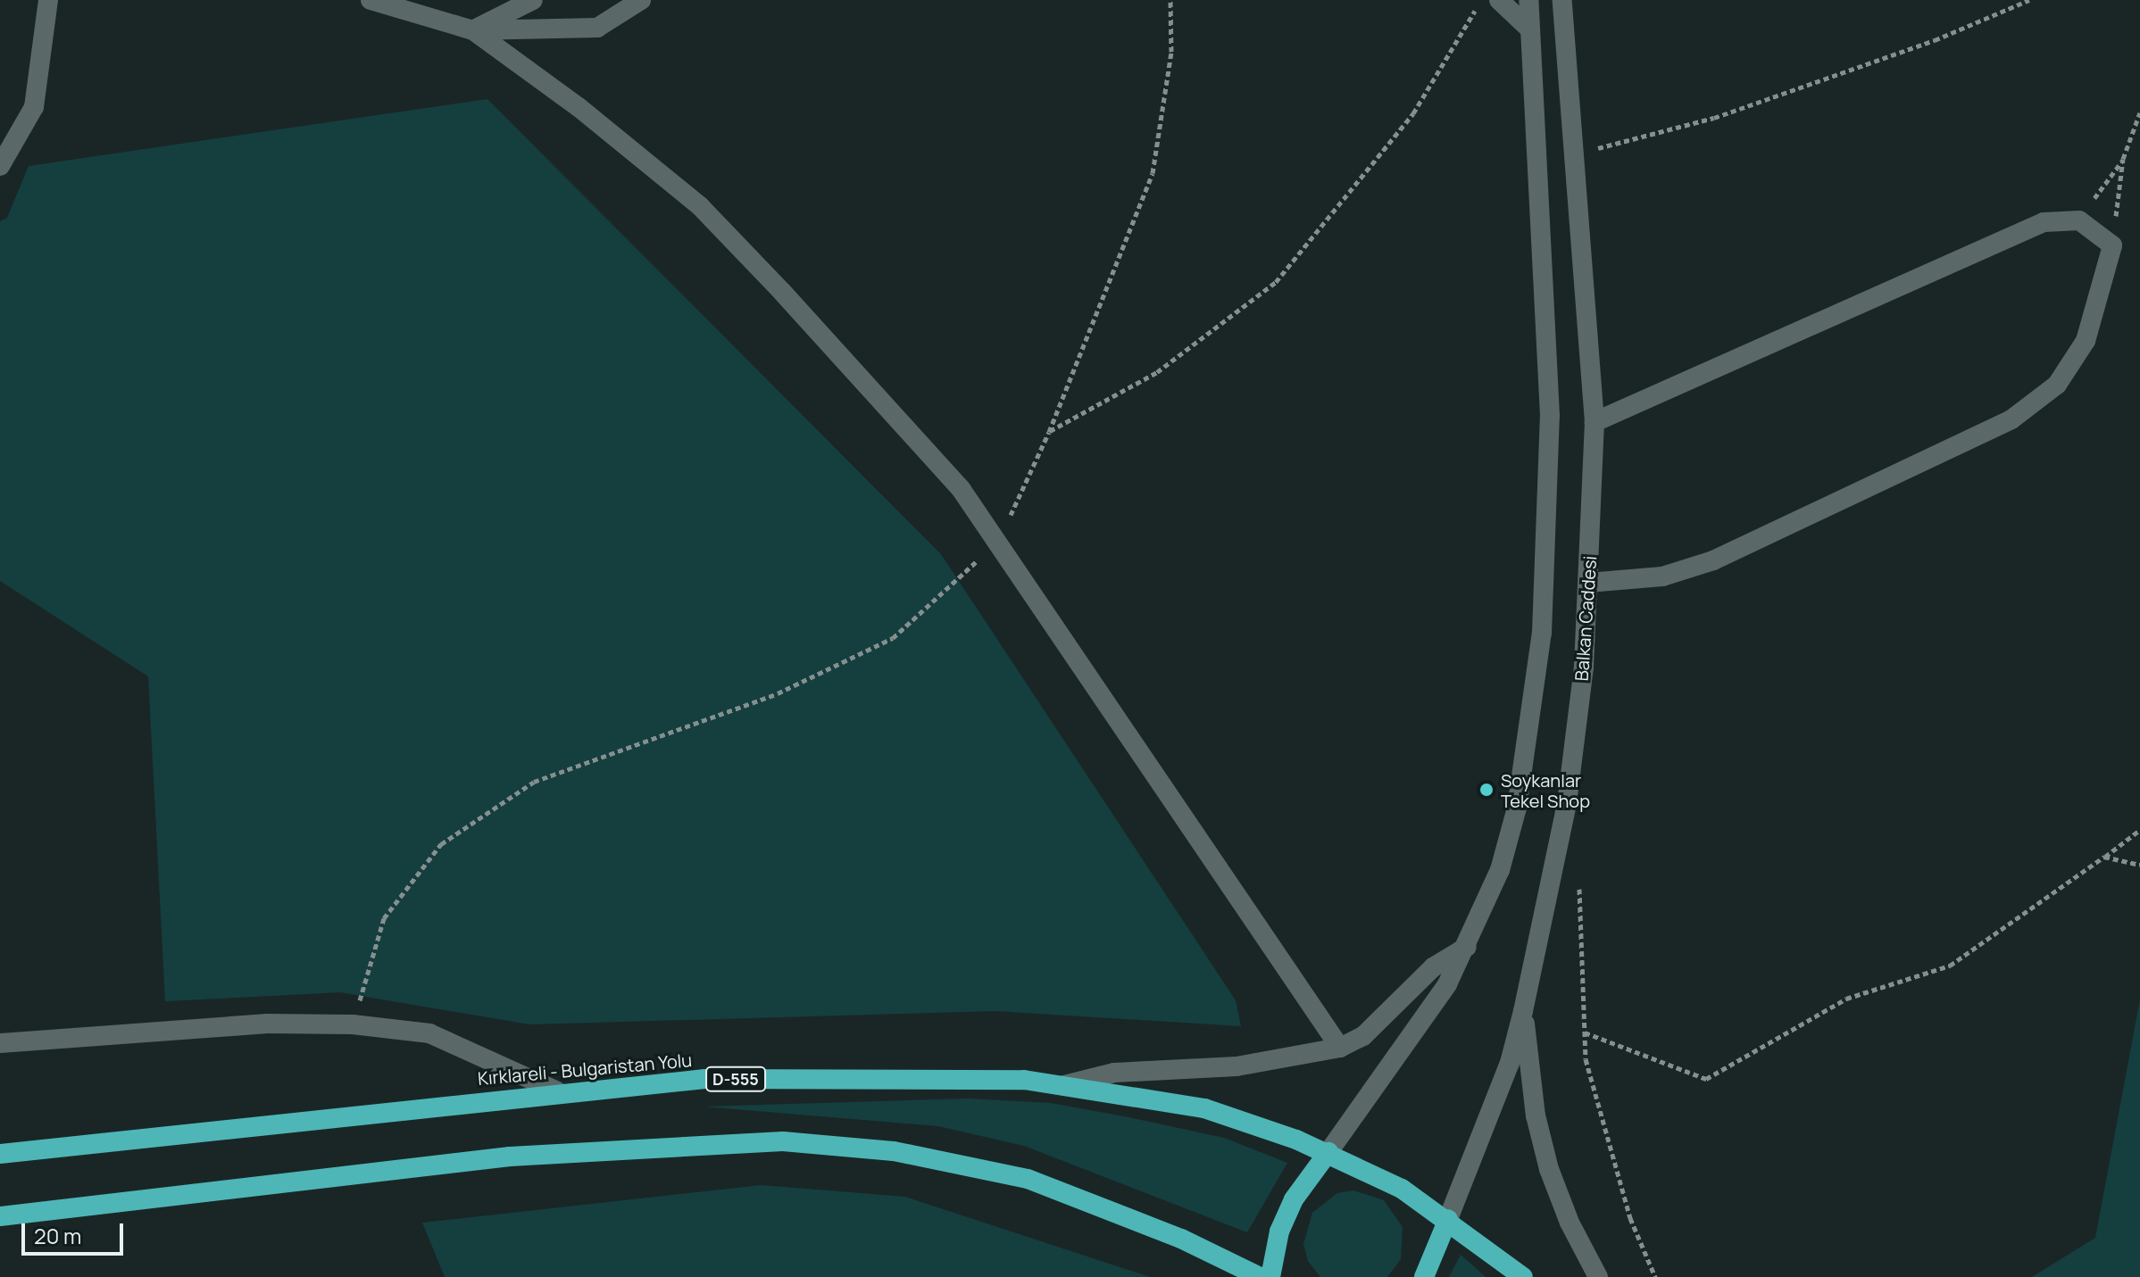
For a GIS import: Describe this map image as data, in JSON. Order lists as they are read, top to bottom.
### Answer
{
  "streets": {
    "highway": ["Kırklareli - Bulgaristan Yolu", "D-555"],
    "street": ["Balkan Caddesi"]
  },
  "crossings": [
    ["Balkan Caddesi", "Kırklareli - Bulgaristan Yolu"],
    ["Balkan Caddesi", "D-555"],
    ["Kırklareli - Bulgaristan Yolu", "D-555"]
  ],
  "places": ["Soykanlar Tekel Shop"],
  "scale_bar": "20 m"
}
